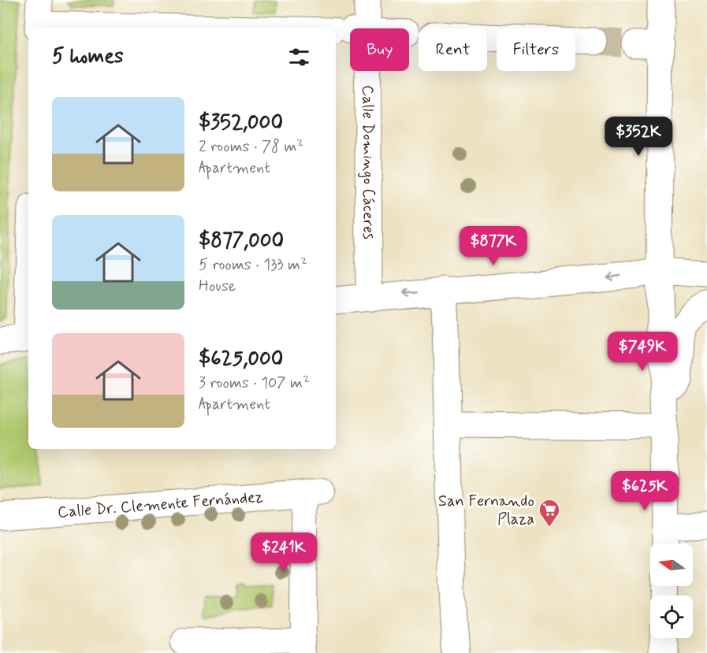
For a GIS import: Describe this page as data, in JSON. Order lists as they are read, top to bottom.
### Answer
{
  "streets": {
    "street": ["Calle Domingo Cáceres", "Calle Dr. Clemente Fernández"]
  },
  "places": {
    "supermarket": ["San Fernando Plaza"]
  },
  "north": "left",
  "page": {
    "chip": ["Buy", "Rent", "Filters"],
    "heading": "5 homes",
    "list": [
      {
        "name": "$352,000",
        "note": "2 rooms · 78 m² · Apartment"
      },
      {
        "name": "$877,000",
        "note": "5 rooms · 133 m² · House"
      },
      {
        "name": "$625,000",
        "note": "3 rooms · 107 m² · Apartment"
      }
    ],
    "price": [
      "$352K",
      "$877K",
      "$749K",
      "$625K",
      "$241K"
    ]
  }
}
